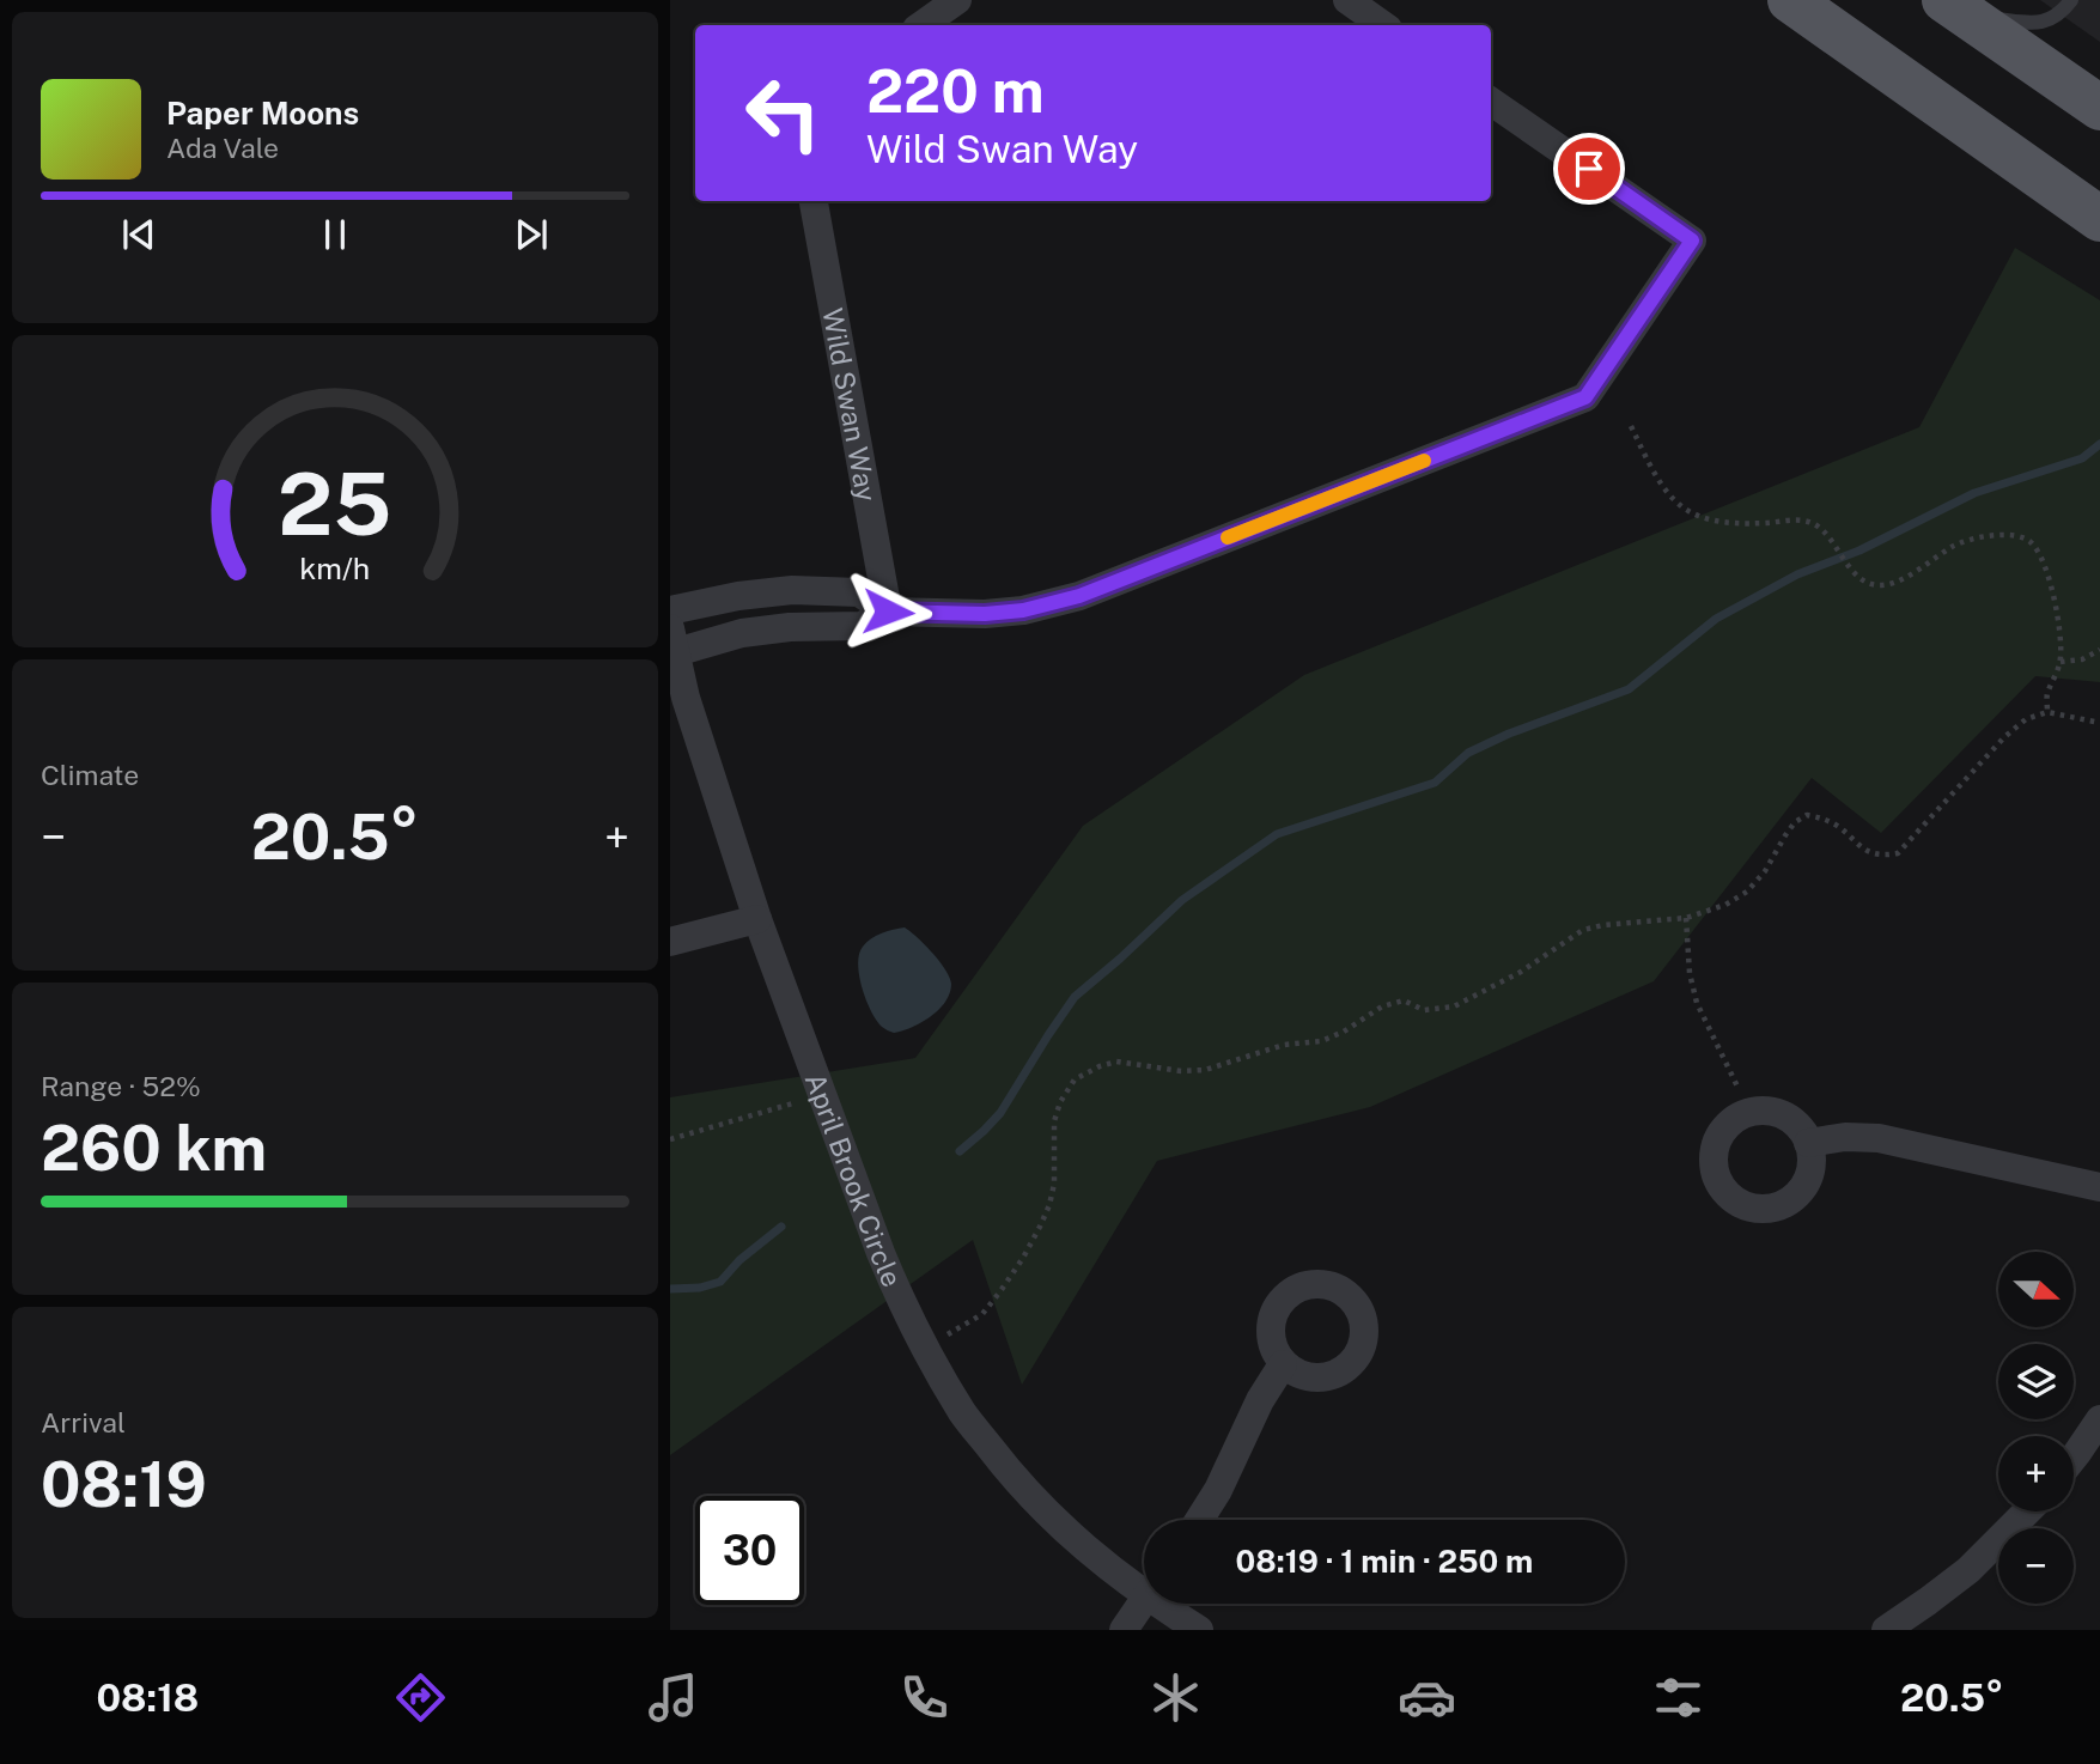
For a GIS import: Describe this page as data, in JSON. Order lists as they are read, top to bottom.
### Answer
{
  "streets": {
    "street": ["Wild Swan Way", "April Brook Circle"]
  },
  "north": "right",
  "page": {
    "turn": ["220 m", "Wild Swan Way"],
    "song": ["Paper Moons", "Ada Vale"],
    "tile": [
      "Climate",
      ["Range · 52%", "260 km"],
      ["Arrival", "08:19"]
    ],
    "heat": ["−", "20.5°", "+"],
    "map_buttons": ["+", "−"],
    "limit": "30",
    "trip": "08:19 · 1 min · 250 m",
    "tabs": ["08:18", "20.5°"],
    "gauge": ["25", "km/h"]
  }
}
